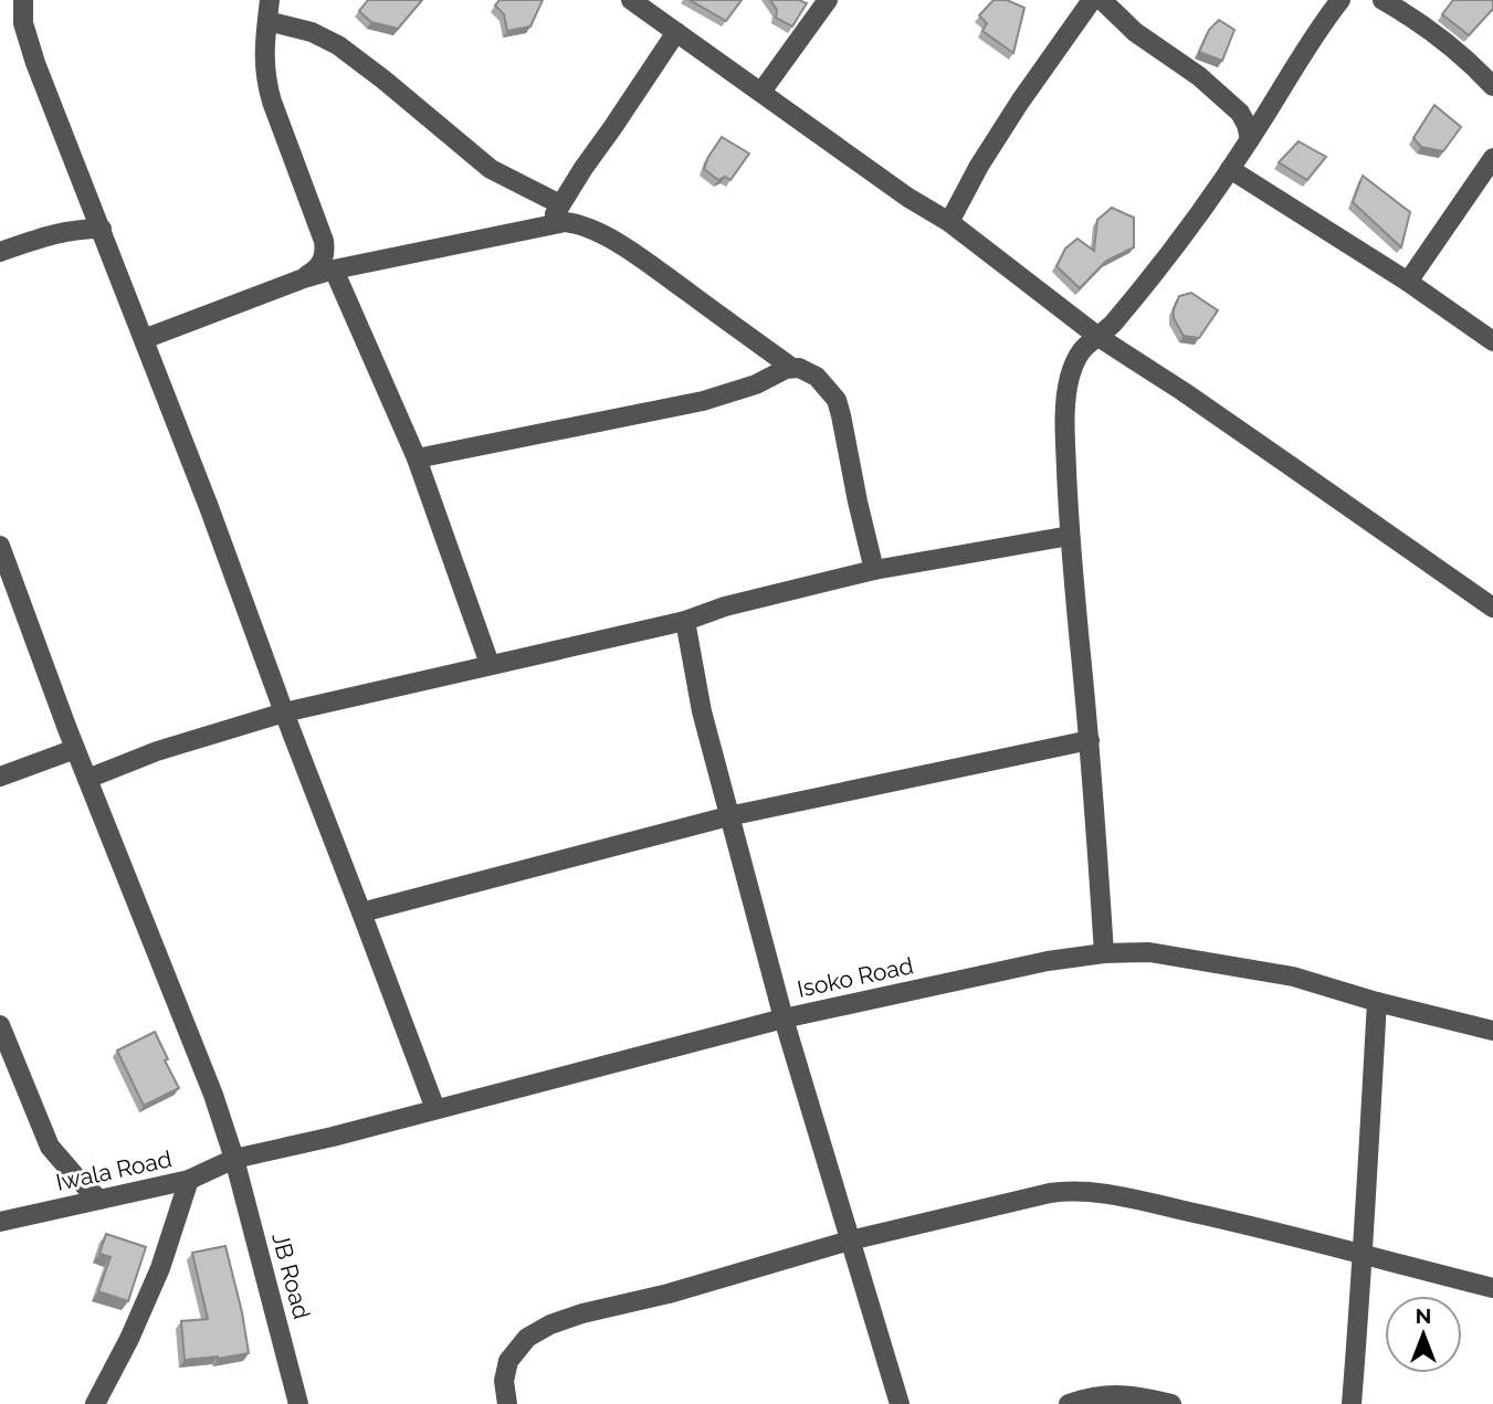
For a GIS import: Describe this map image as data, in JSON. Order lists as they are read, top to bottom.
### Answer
{
  "streets": {
    "street": ["Isoko Road", "Iwala Road", "JB Road"]
  },
  "crossings": [
    ["Isoko Road", "Iwala Road"],
    ["Isoko Road", "JB Road"],
    ["Iwala Road", "JB Road"]
  ],
  "north": "top"
}
